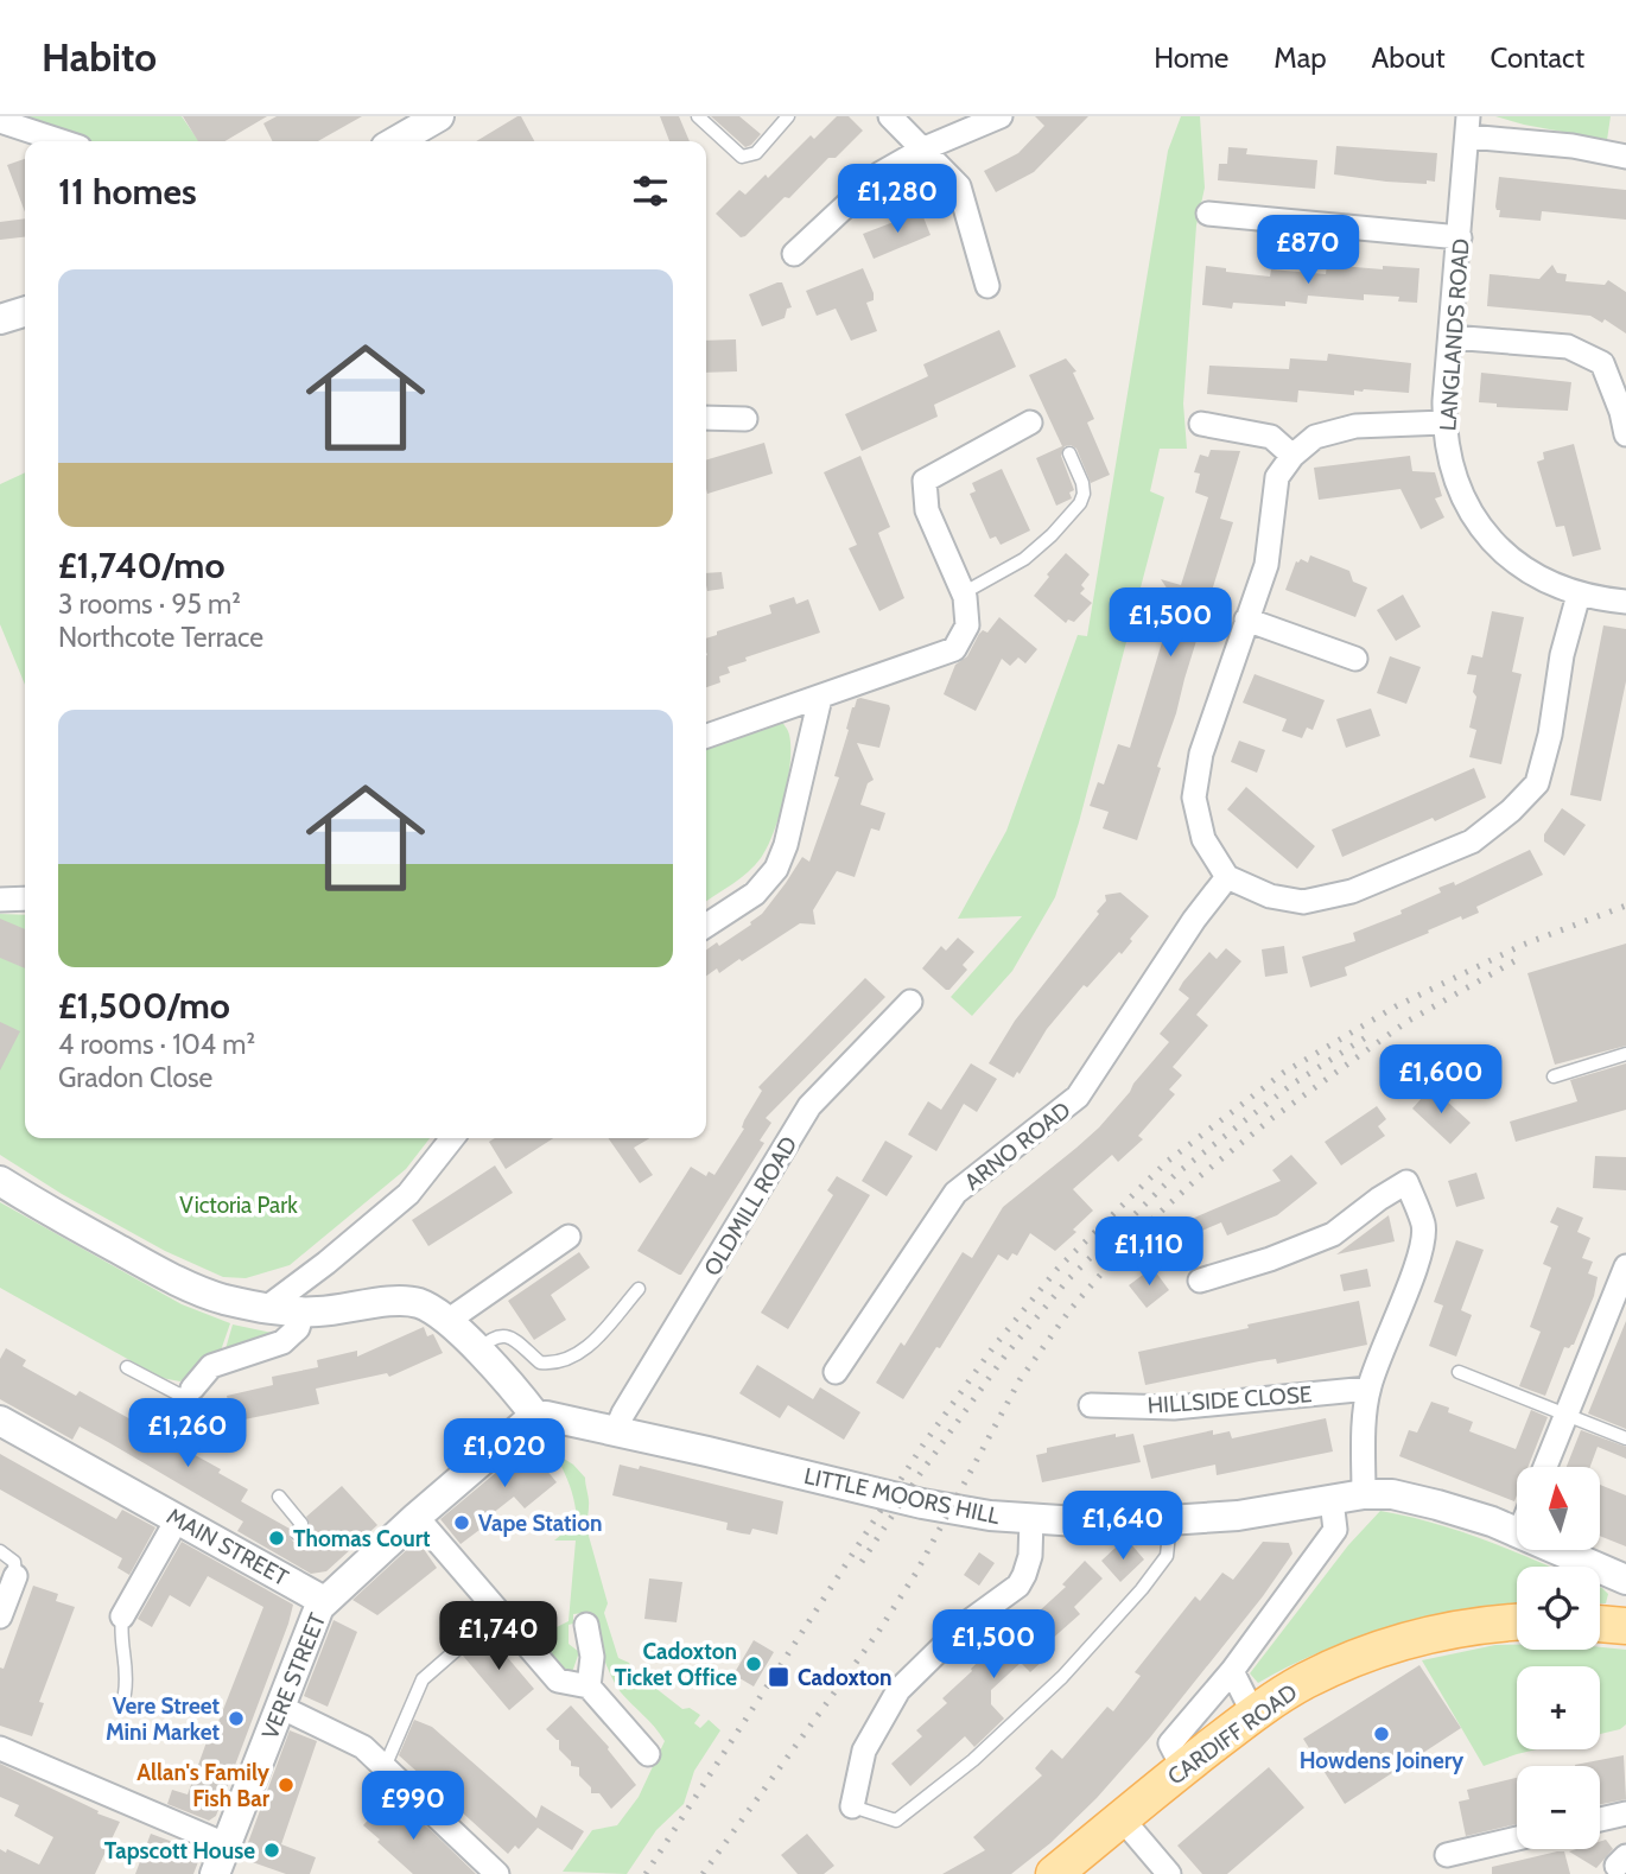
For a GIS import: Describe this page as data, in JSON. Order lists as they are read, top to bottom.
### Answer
{
  "streets": {
    "main road": ["CARDIFF ROAD"],
    "street": [
      "LANGLANDS ROAD",
      "ARNO ROAD",
      "OLDMILL ROAD",
      "HILLSIDE CLOSE",
      "LITTLE MOORS HILL",
      "MAIN STREET",
      "VERE STREET"
    ]
  },
  "crossings": [
    ["OLDMILL ROAD", "LITTLE MOORS HILL"],
    ["LITTLE MOORS HILL", "VERE STREET"],
    ["MAIN STREET", "VERE STREET"]
  ],
  "parks": ["Victoria Park"],
  "places": {
    "other": [
      "Vape Station",
      "Thomas Court",
      "Cadoxton Ticket Office",
      "Vere Street Mini Market",
      "Howdens Joinery",
      "Allan's Family Fish Bar",
      "Tapscott House"
    ],
    "transit": ["Cadoxton"]
  },
  "north": "top",
  "page": {
    "header": "Habito",
    "nav": [
      "Home",
      "Map",
      "About",
      "Contact"
    ],
    "heading": "11 homes",
    "price": [
      "£1,280",
      "£870",
      "£1,500",
      "£1,600",
      "£1,110",
      "£1,260",
      "£1,020",
      "£1,640",
      "£1,740",
      "£1,500",
      "£990"
    ],
    "list": [
      {
        "name": "£1,740/mo",
        "note": "3 rooms · 95 m² · Northcote Terrace"
      },
      {
        "name": "£1,500/mo",
        "note": "4 rooms · 104 m² · Gradon Close"
      }
    ],
    "map_buttons": ["+", "−"]
  }
}
